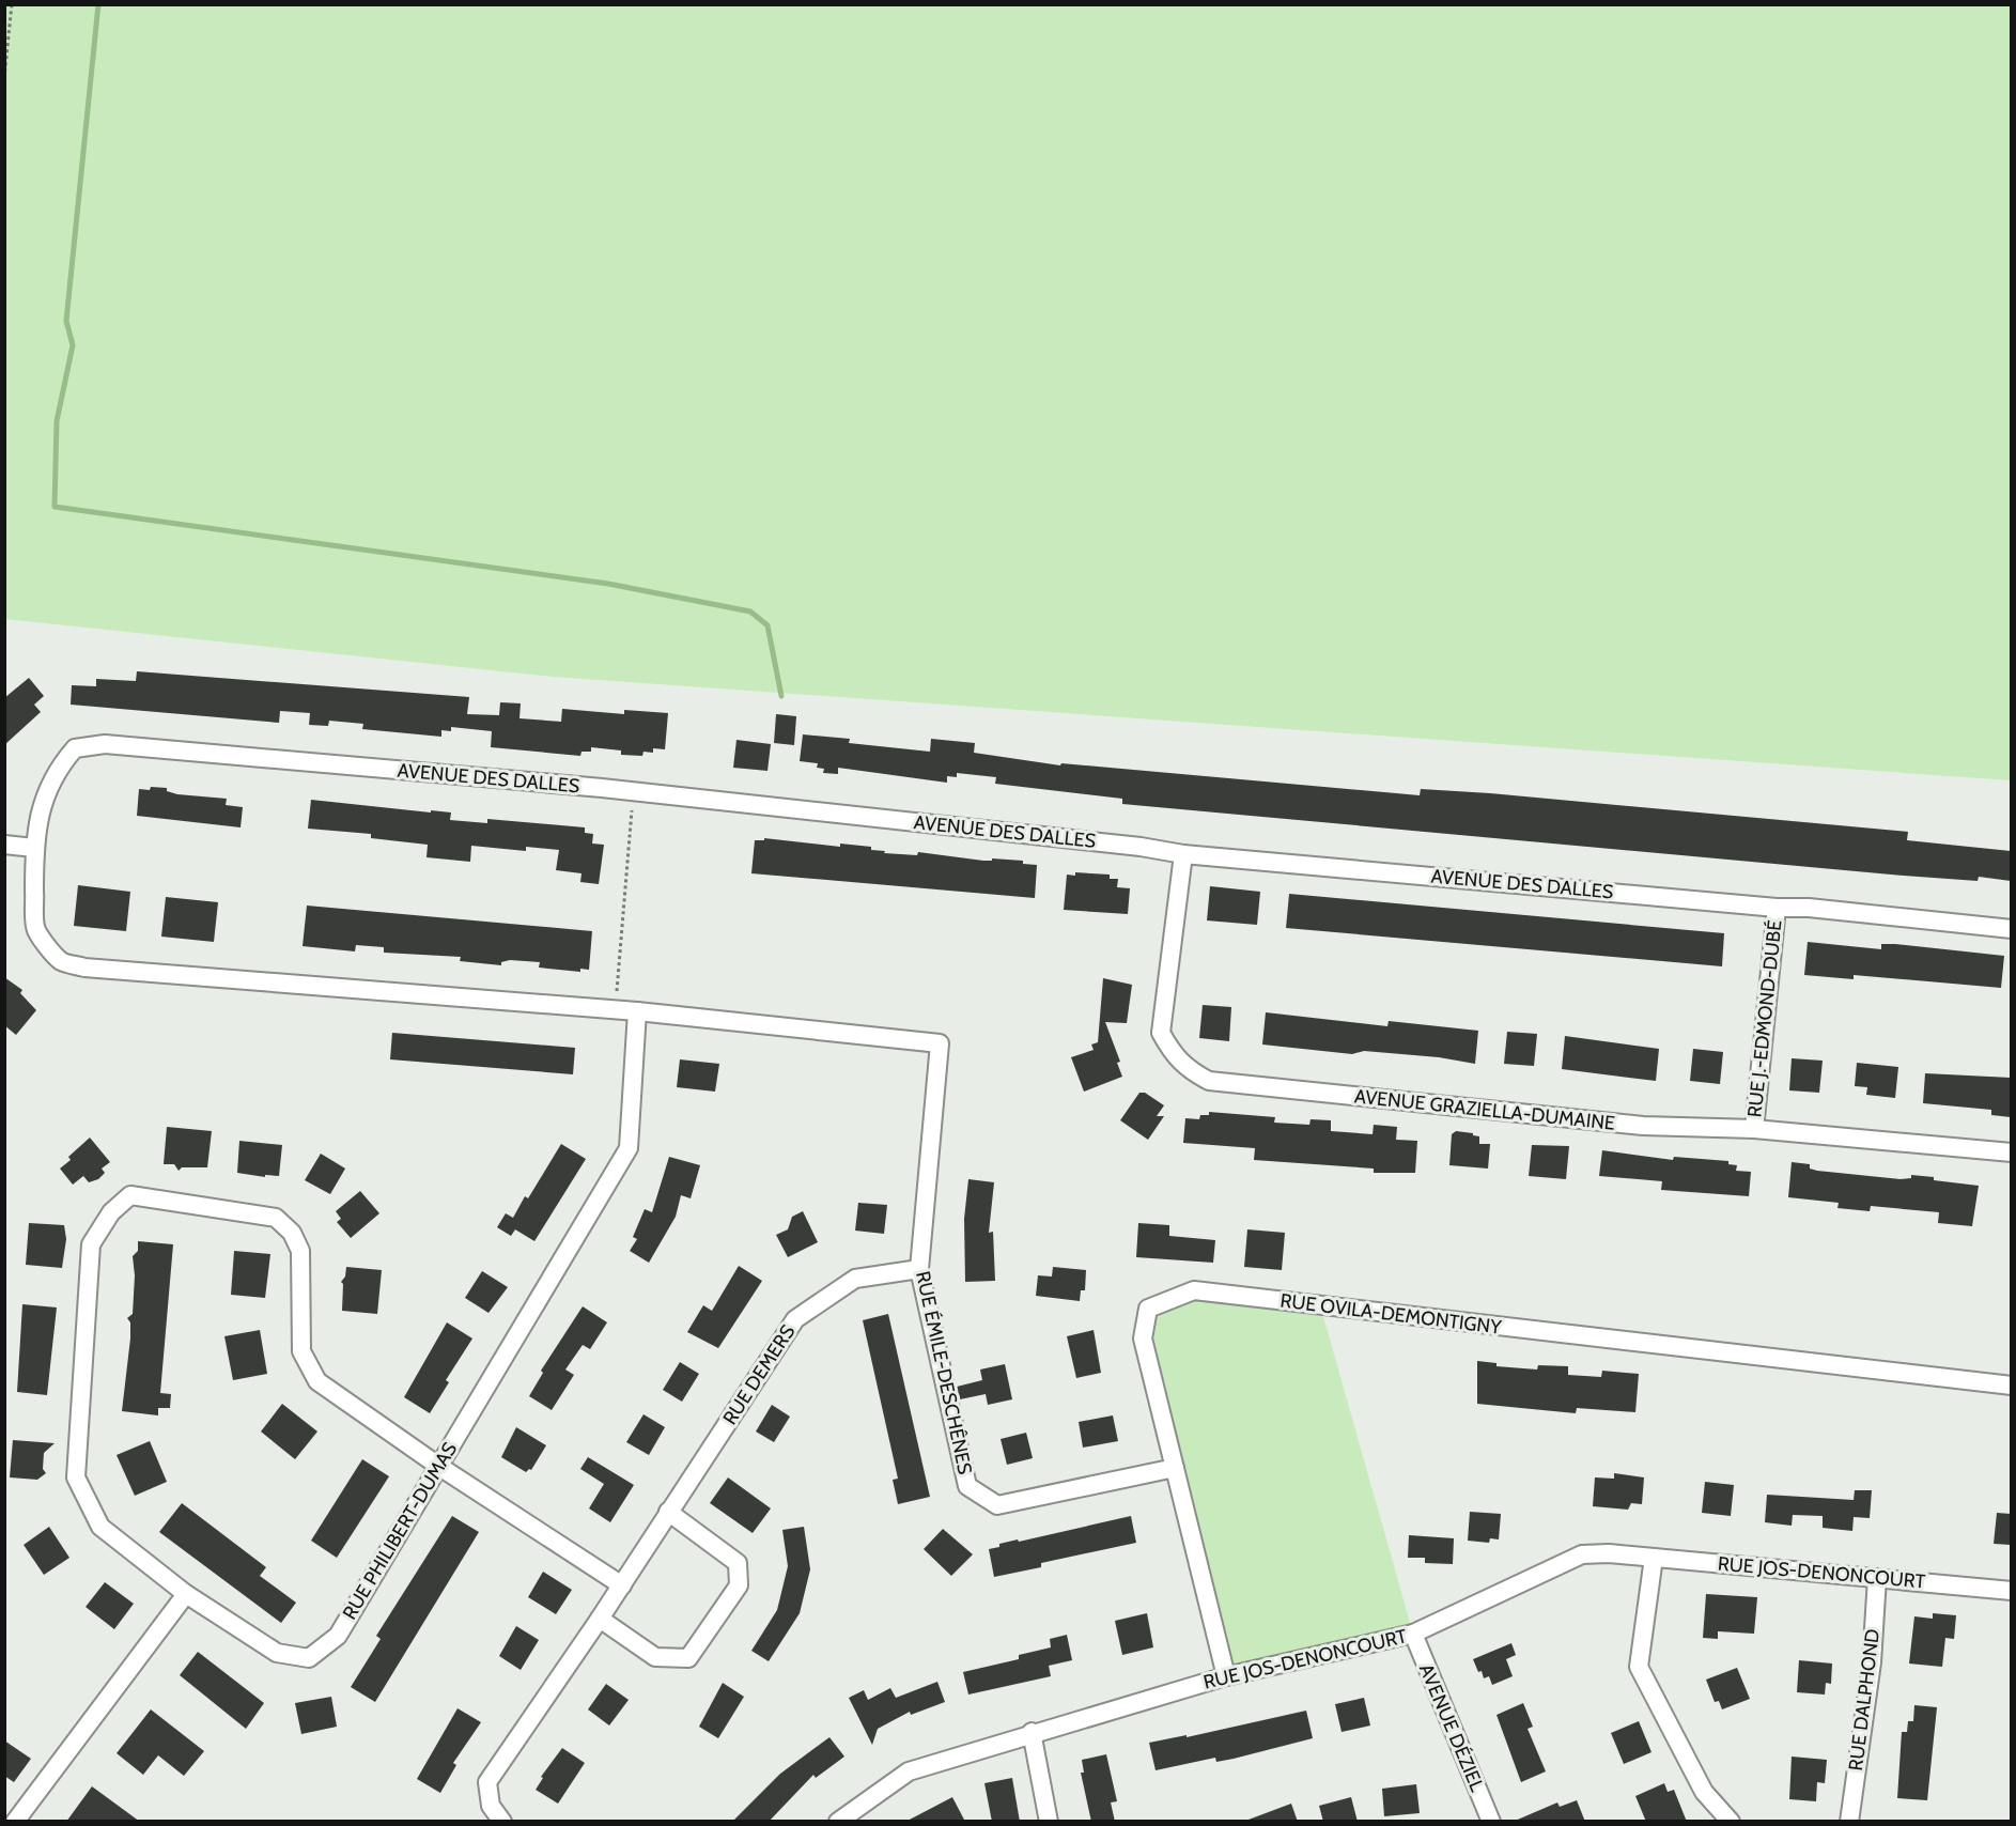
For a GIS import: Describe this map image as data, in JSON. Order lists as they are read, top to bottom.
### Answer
{
  "streets": {
    "street": [
      "AVENUE DES DALLES",
      "RUE J.-EDMOND-DUBÉ",
      "AVENUE GRAZIELLA-DUMAINE",
      "RUE OVILA-DEMONTIGNY",
      "RUE ÉMILE-DESCHÊNES",
      "RUE DEMERS",
      "RUE PHILIBERT-DUMAS",
      "RUE JOS-DENONCOURT",
      "RUE DALPHOND",
      "AVENUE DÉZIEL"
    ]
  },
  "crossings": [
    ["AVENUE DES DALLES", "RUE J.-EDMOND-DUBÉ"],
    ["AVENUE DES DALLES", "AVENUE GRAZIELLA-DUMAINE"],
    ["AVENUE DES DALLES", "RUE ÉMILE-DESCHÊNES"],
    ["AVENUE DES DALLES", "RUE PHILIBERT-DUMAS"],
    ["RUE J.-EDMOND-DUBÉ", "AVENUE GRAZIELLA-DUMAINE"],
    ["RUE OVILA-DEMONTIGNY", "RUE ÉMILE-DESCHÊNES"],
    ["RUE OVILA-DEMONTIGNY", "RUE JOS-DENONCOURT"],
    ["RUE ÉMILE-DESCHÊNES", "RUE DEMERS"],
    ["RUE JOS-DENONCOURT", "RUE DALPHOND"],
    ["RUE JOS-DENONCOURT", "AVENUE DÉZIEL"]
  ]
}
